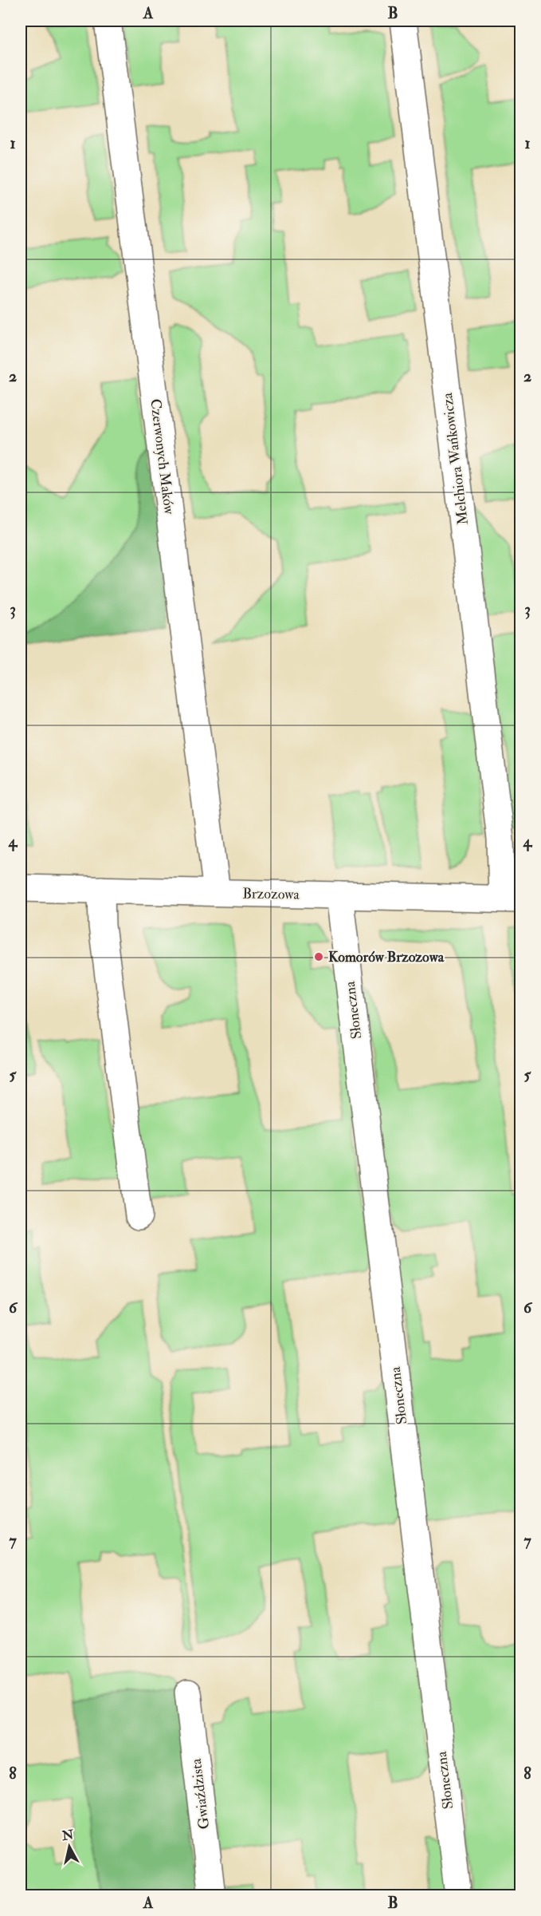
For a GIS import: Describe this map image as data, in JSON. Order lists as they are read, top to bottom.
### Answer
{
  "streets": {
    "street": [
      "Czerwonych Maków",
      "Melchiora Wańkowicza",
      "Brzozowa",
      "Słoneczna",
      "Gwiaździsta"
    ]
  },
  "crossings": [
    ["Czerwonych Maków", "Brzozowa"],
    ["Melchiora Wańkowicza", "Brzozowa"],
    ["Brzozowa", "Słoneczna"]
  ],
  "places": ["Komorów Brzozowa"],
  "north": "top",
  "grid": {
    "columns": ["A", "B"],
    "rows": [
      "1",
      "2",
      "3",
      "4",
      "5",
      "6",
      "7",
      "8"
    ]
  }
}
